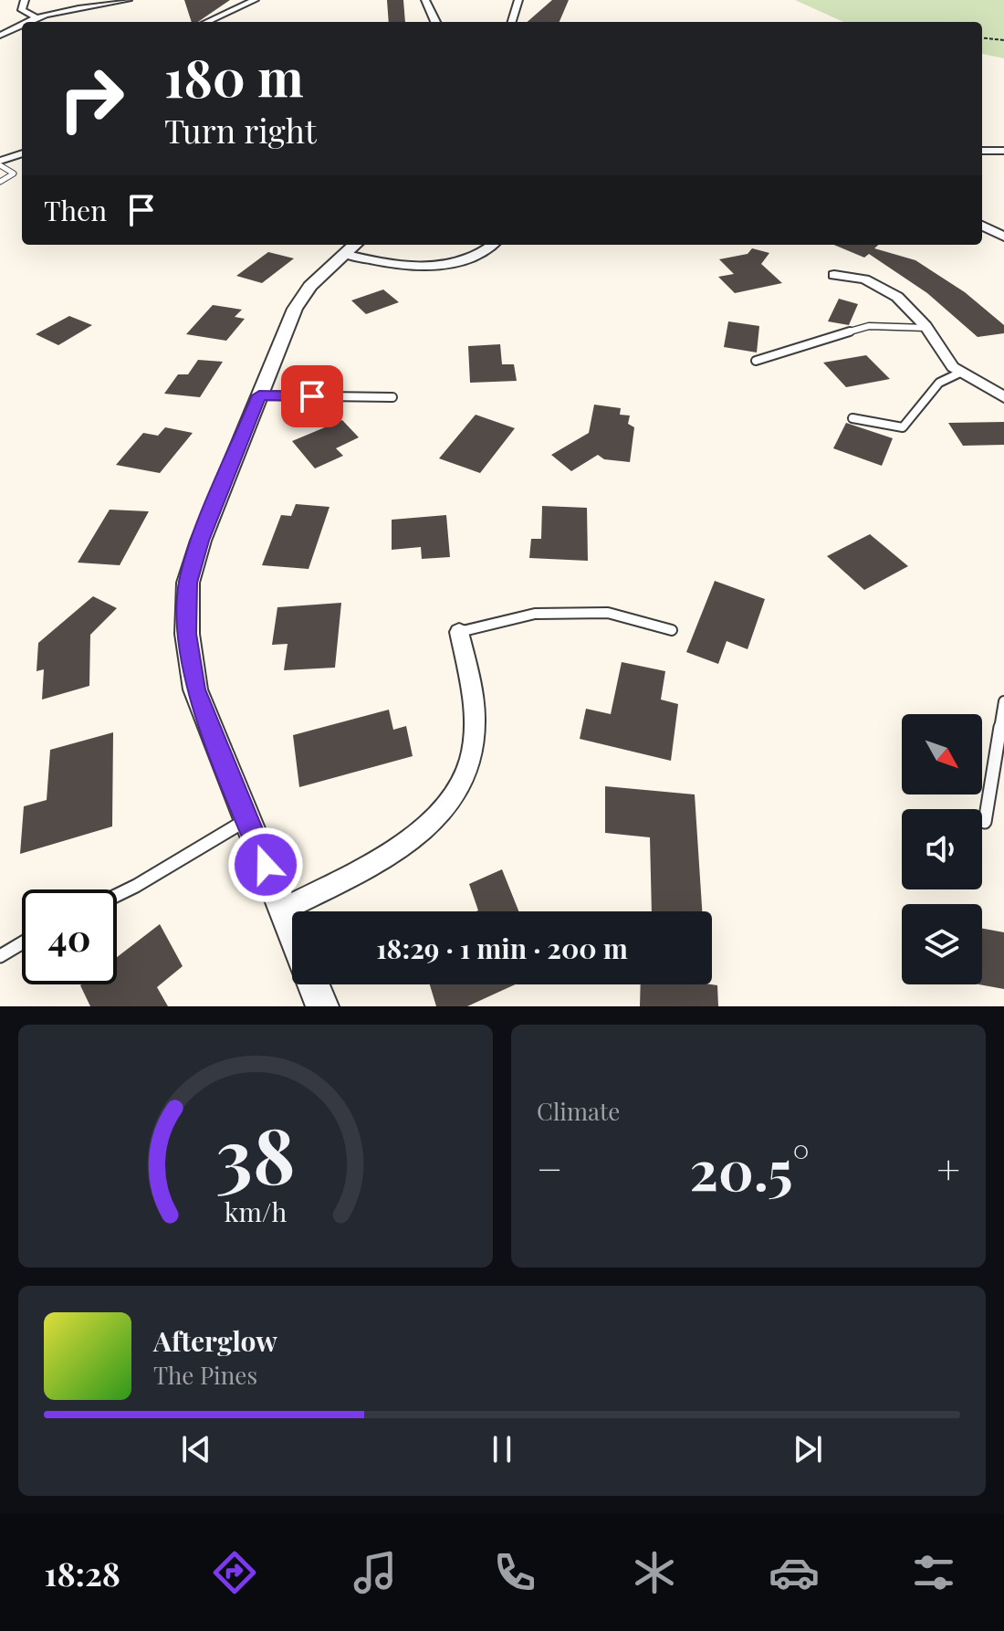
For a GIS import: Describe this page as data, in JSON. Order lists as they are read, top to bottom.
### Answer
{
  "north": "bottom right",
  "page": {
    "turn": ["180 m", "Turn right"],
    "then": "Then",
    "limit": "40",
    "trip": "18:29 · 1 min · 200 m",
    "tile": "Climate",
    "heat": ["−", "20.5°", "+"],
    "song": ["Afterglow", "The Pines"],
    "tabs": "18:28",
    "gauge": ["38", "km/h"]
  }
}
